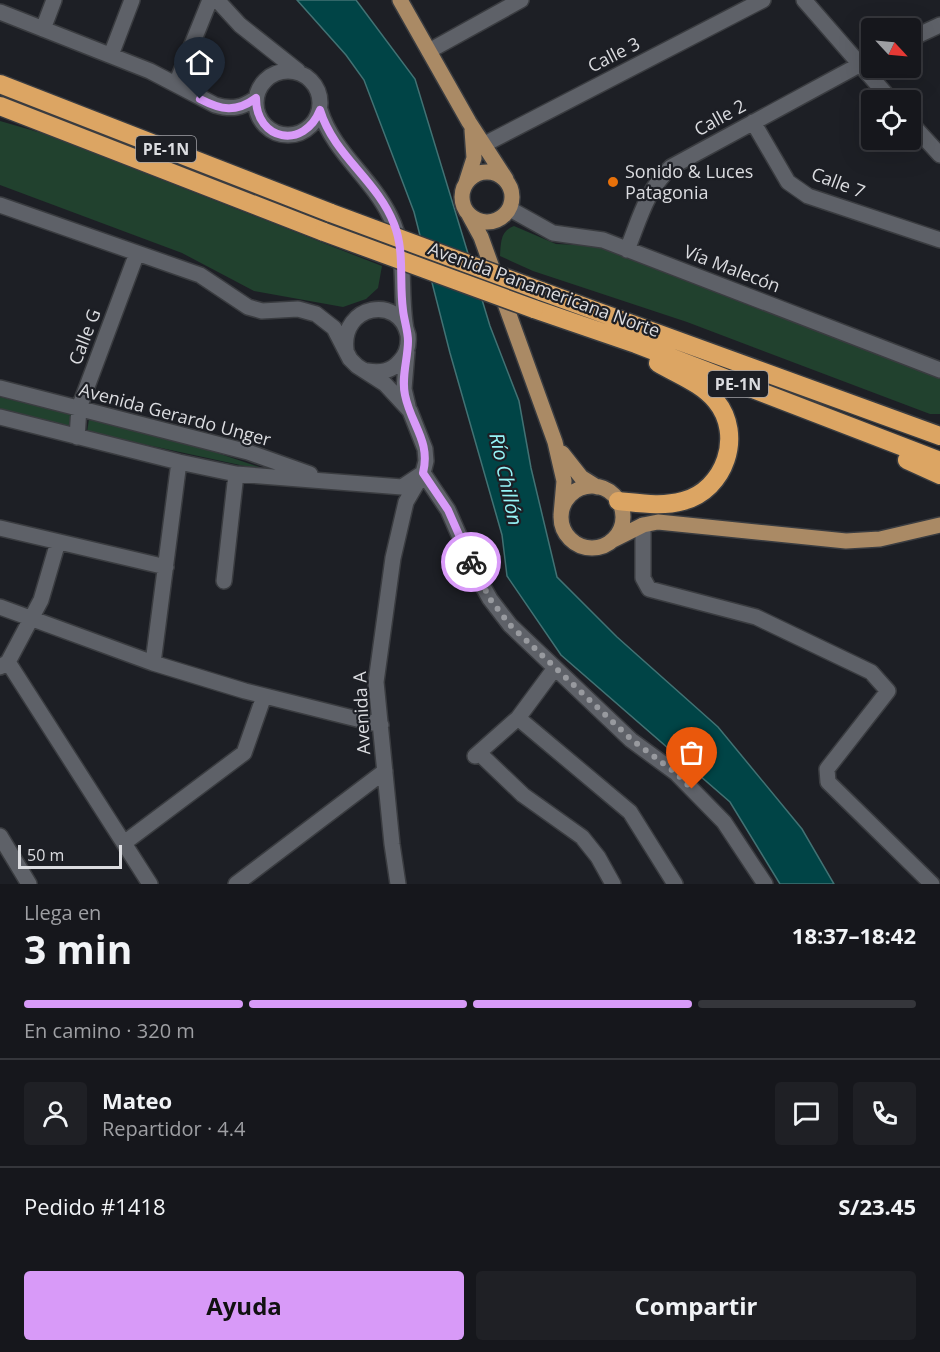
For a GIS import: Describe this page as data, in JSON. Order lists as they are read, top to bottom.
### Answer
{
  "streets": {
    "highway": ["PE-1N", "Avenida Panamericana Norte"],
    "street": [
      "Calle 3",
      "Calle 2",
      "Calle 7",
      "Vía Malecón",
      "Calle G",
      "Avenida Gerardo Unger",
      "Avenida A"
    ]
  },
  "crossings": [
    ["Calle 2", "Calle 7"],
    ["Calle 2", "Vía Malecón"],
    ["Calle G", "Avenida Gerardo Unger"],
    ["Avenida Gerardo Unger", "Avenida A"]
  ],
  "water": ["Río Chillón"],
  "places": ["Sonido & Luces Patagonia"],
  "scale_bar": "50 m",
  "north": "bottom right",
  "page": {
    "scale": "50 m",
    "heading": ["3 min", "Llega en", "18:37–18:42"],
    "panel": [
      "Mateo",
      "Repartidor · 4.4",
      "Pedido #1418",
      "S/23.45"
    ],
    "bar": "En camino · 320 m",
    "buttons": ["Ayuda", "Compartir"]
  }
}
